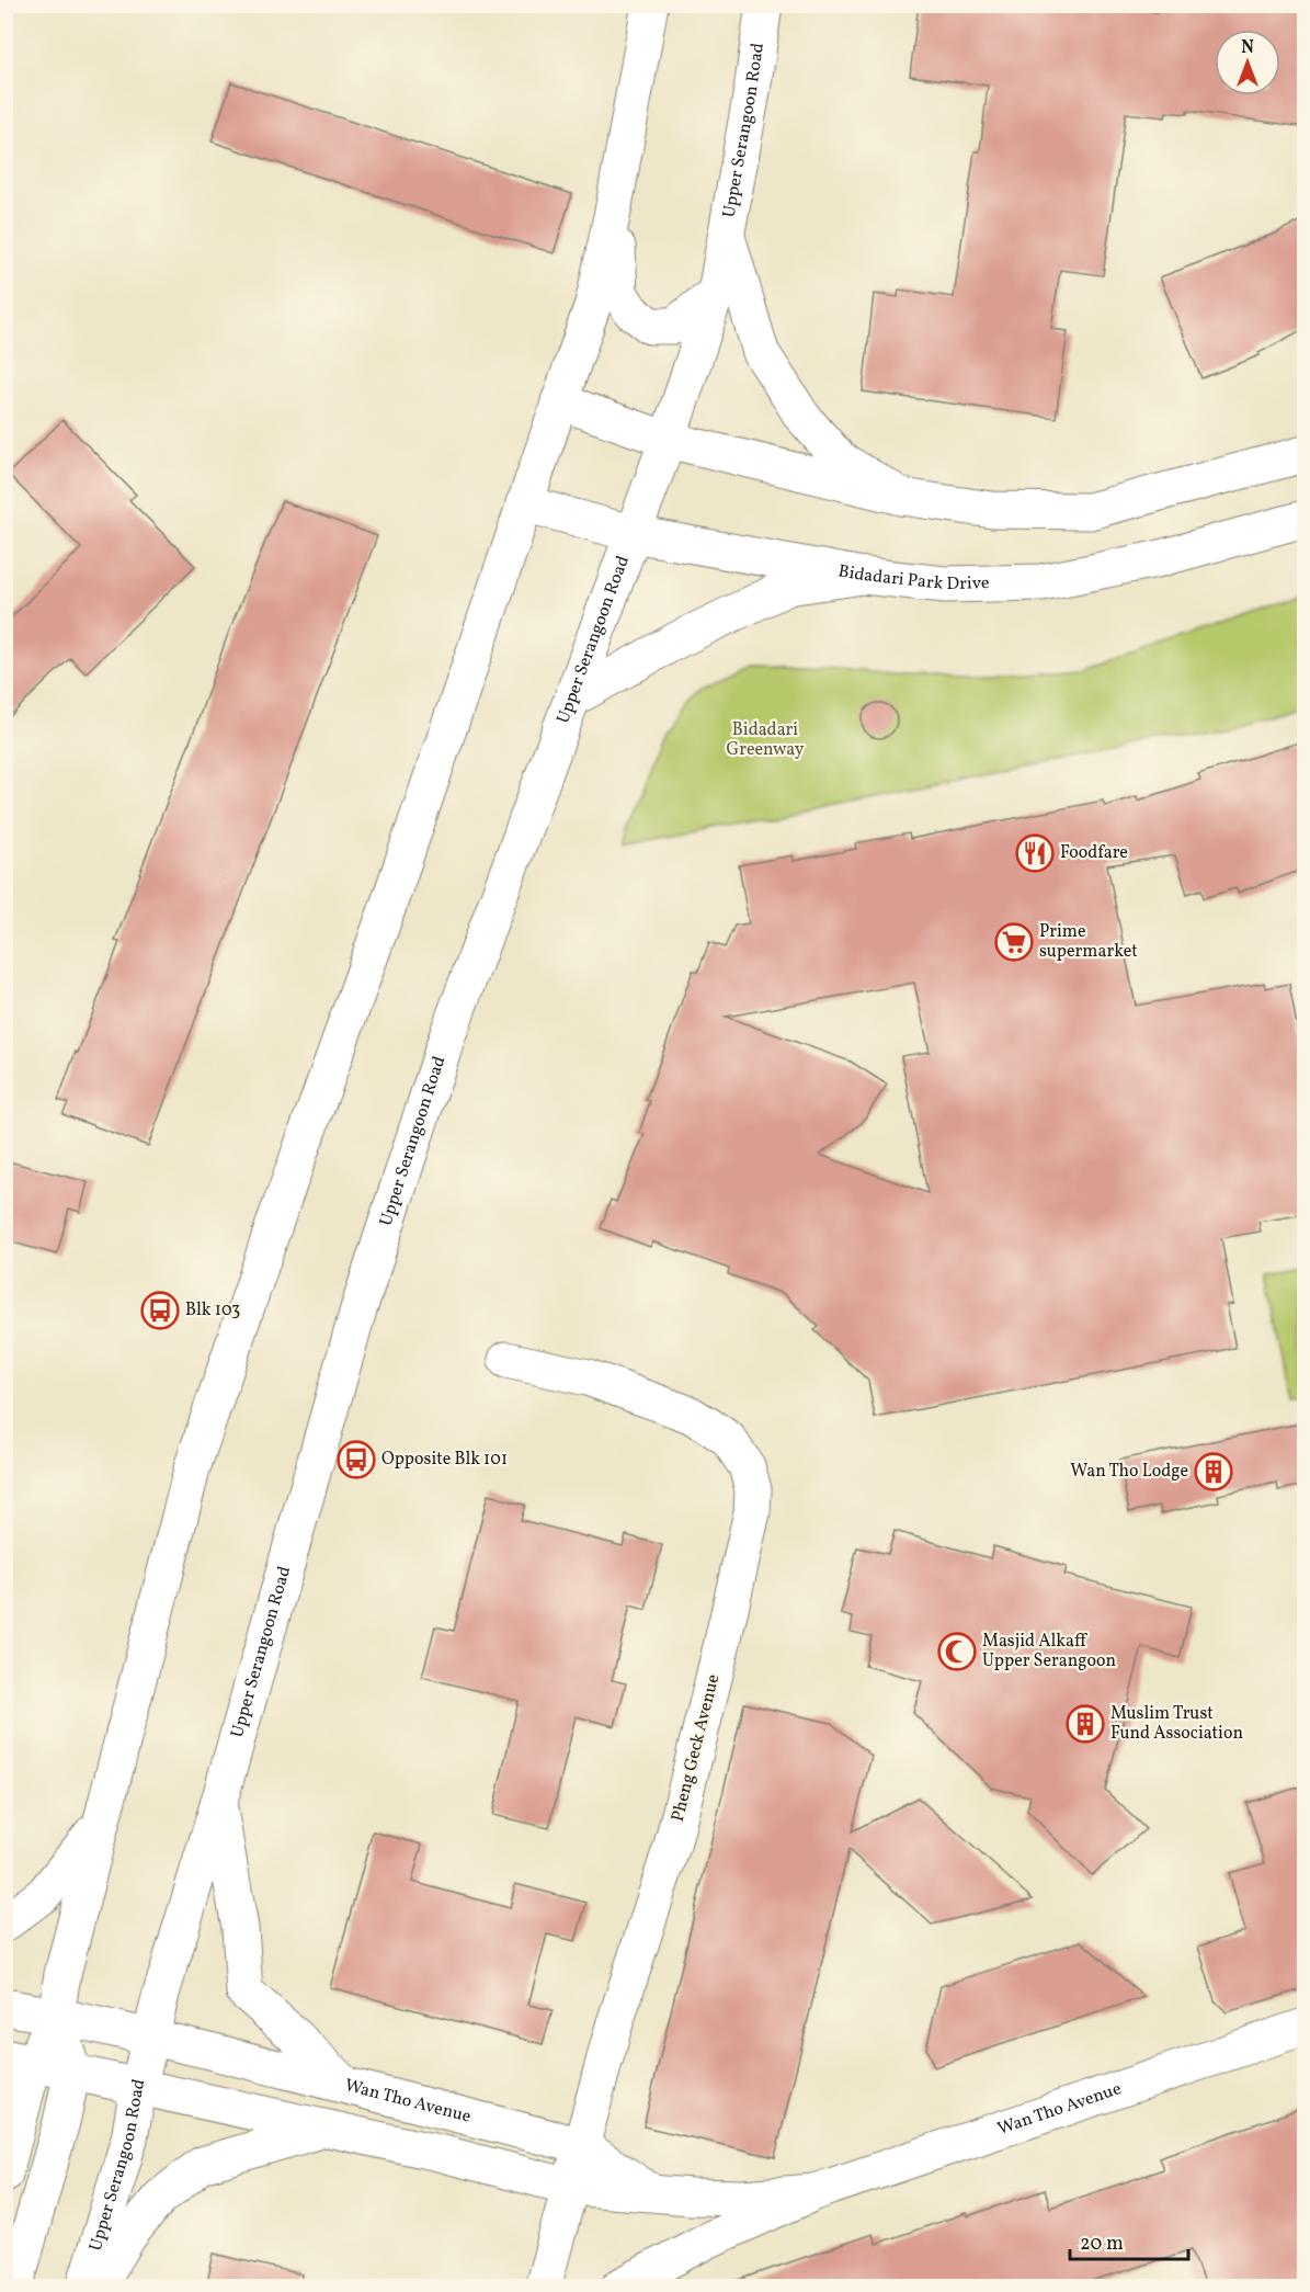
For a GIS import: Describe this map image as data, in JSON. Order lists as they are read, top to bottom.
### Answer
{
  "streets": {
    "main road": [
      "Upper Serangoon Road",
      "Bidadari Park Drive",
      "Pheng Geck Avenue",
      "Wan Tho Avenue"
    ]
  },
  "crossings": [
    ["Upper Serangoon Road", "Bidadari Park Drive"],
    ["Upper Serangoon Road", "Wan Tho Avenue"],
    ["Pheng Geck Avenue", "Wan Tho Avenue"]
  ],
  "parks": ["Bidadari Greenway"],
  "places": {
    "restaurant": ["Foodfare"],
    "supermarket": ["Prime supermarket"],
    "bus stop": ["Blk 103", "Opposite Blk 101"],
    "building": ["Wan Tho Lodge", "Muslim Trust Fund Association"],
    "mosque": ["Masjid Alkaff Upper Serangoon"]
  },
  "scale_bar": "20 m",
  "north": "top"
}
